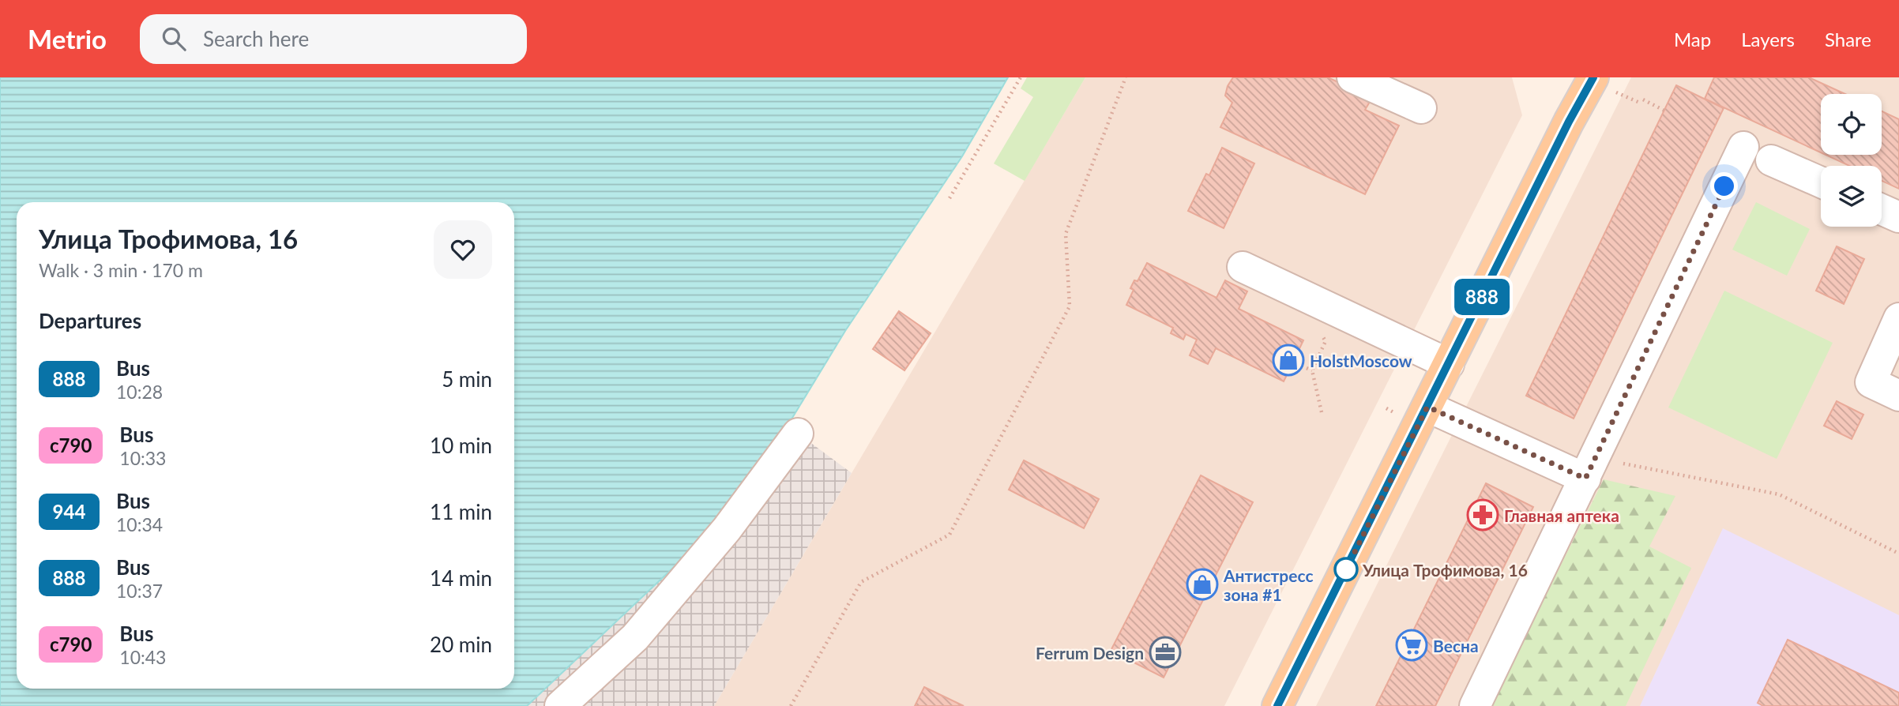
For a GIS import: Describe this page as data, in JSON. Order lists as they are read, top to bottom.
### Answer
{
  "places": {
    "shop": ["HolstMoscow", "Антистресс зона #1"],
    "pharmacy": ["Главная аптека"],
    "other": ["Улица Трофимова, 16"],
    "supermarket": ["Весна"],
    "office": ["Ferrum Design"]
  },
  "lines": ["bus line 888"],
  "page": {
    "header": "Metrio",
    "search": "Search here",
    "nav": ["Map", "Layers", "Share"],
    "on_map": "888",
    "heading": [
      ["Улица Трофимова, 16", "Walk · 3 min · 170 m"],
      "Departures"
    ],
    "list": [
      {
        "mark": "888",
        "name": "Bus",
        "note": "10:28",
        "value": "5 min"
      },
      {
        "mark": "с790",
        "name": "Bus",
        "note": "10:33",
        "value": "10 min"
      },
      {
        "mark": "944",
        "name": "Bus",
        "note": "10:34",
        "value": "11 min"
      },
      {
        "mark": "888",
        "name": "Bus",
        "note": "10:37",
        "value": "14 min"
      },
      {
        "mark": "с790",
        "name": "Bus",
        "note": "10:43",
        "value": "20 min"
      }
    ]
  }
}
